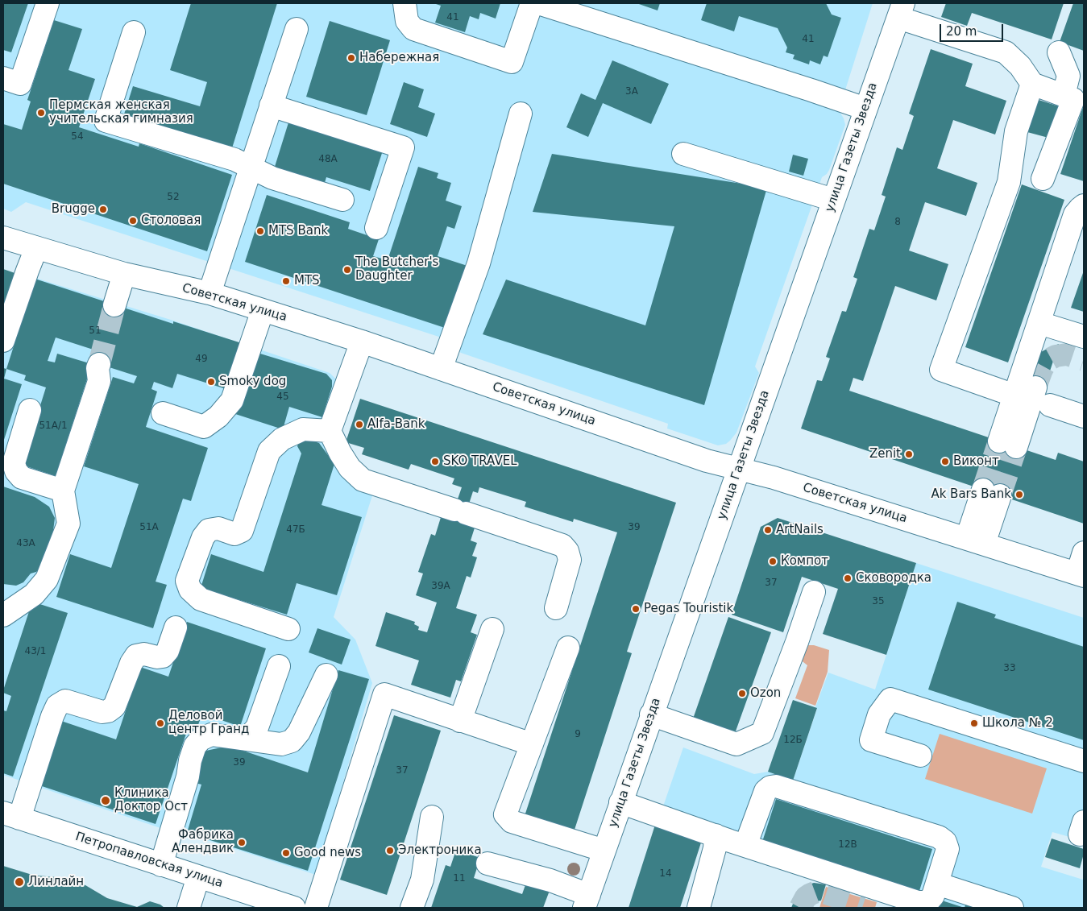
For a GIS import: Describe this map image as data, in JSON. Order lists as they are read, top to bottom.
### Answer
{
  "streets": {
    "street": ["улица Газеты Звезда", "Советская улица", "Петропавловская улица"]
  },
  "crossings": [
    ["улица Газеты Звезда", "Советская улица"]
  ],
  "places": [
    "Набережная",
    "Пермская женская учительская гимназия",
    "Brugge",
    "Столовая",
    "MTS Bank",
    "The Butcher's Daughter",
    "MTS",
    "Smoky dog",
    "Alfa-Bank",
    "Zenit",
    "SKO TRAVEL",
    "Виконт",
    "Ak Bars Bank",
    "ArtNails",
    "Компот",
    "Сковородка",
    "Pegas Touristik",
    "Ozon",
    "Деловой центр Гранд",
    "Школа № 2",
    "Клиника Доктор Ост",
    "Фабрика Алендвик",
    "Электроника",
    "Good news",
    "Линлайн"
  ],
  "house_numbers": [
    "41",
    "41",
    "3А",
    "54",
    "48А",
    "52",
    "8",
    "51",
    "49",
    "45",
    "51А/1",
    "51А",
    "39",
    "47Б",
    "43А",
    "37",
    "39А",
    "35",
    "43/1",
    "33",
    "9",
    "12Б",
    "39",
    "37",
    "12В",
    "14",
    "11"
  ],
  "scale_bar": "20 m"
}
